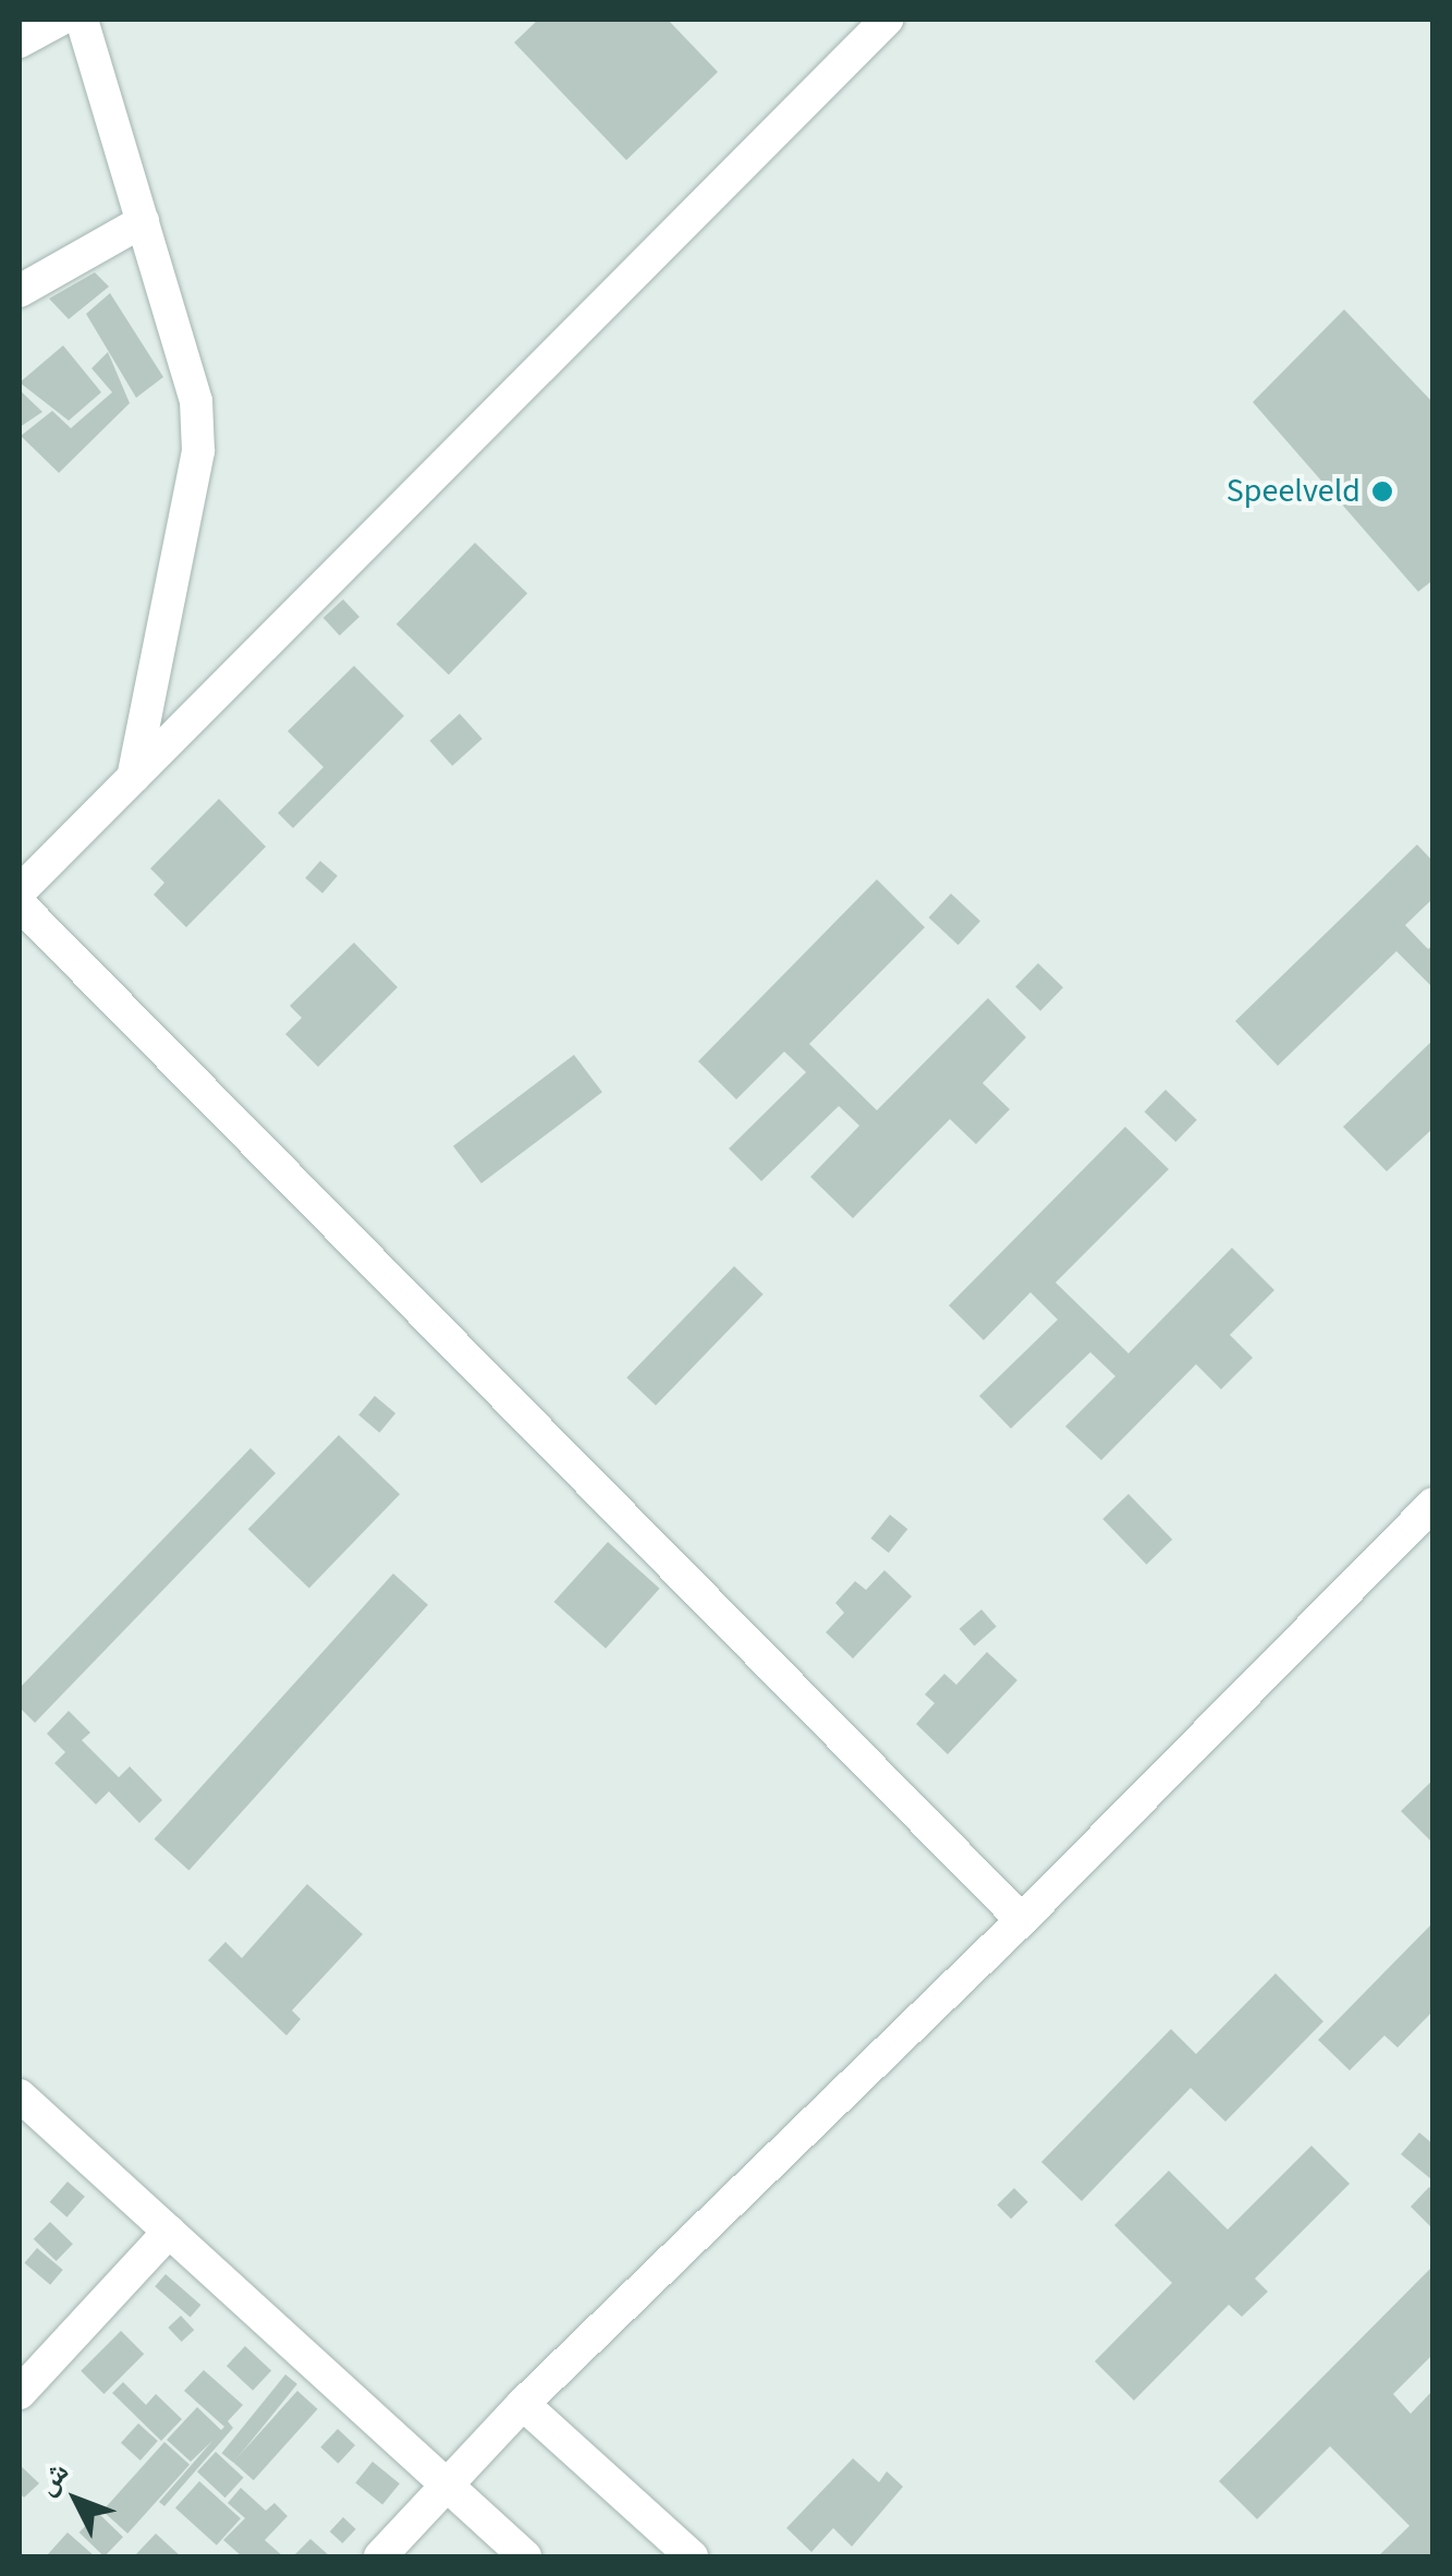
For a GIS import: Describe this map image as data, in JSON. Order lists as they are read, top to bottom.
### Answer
{
  "places": ["Speelveld"],
  "north": "top left"
}
